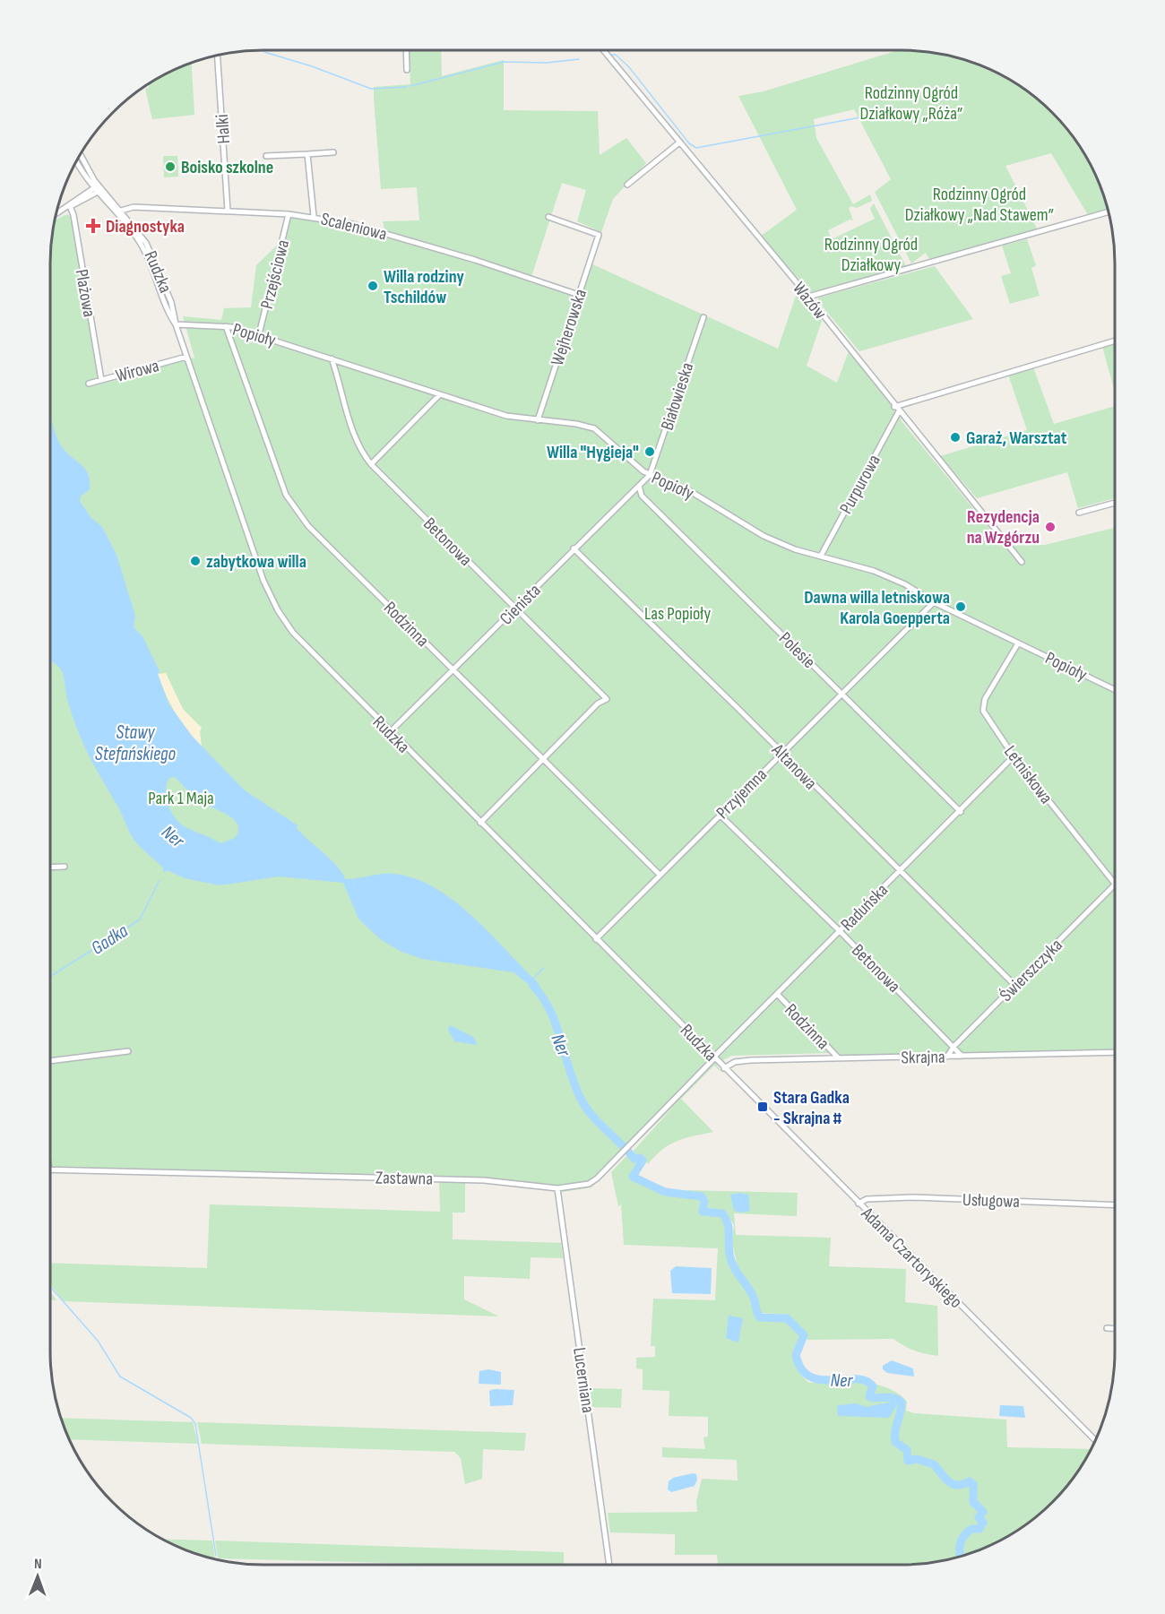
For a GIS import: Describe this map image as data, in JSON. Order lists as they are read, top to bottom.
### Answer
{
  "streets": {
    "street": [
      "Halki",
      "Scaleniowa",
      "Rudzka",
      "Przejściowa",
      "Plażowa",
      "Wazów",
      "Wejherowska",
      "Popioły",
      "Wirowa",
      "Białowieska",
      "Purpurowa",
      "Betonowa",
      "Cienista",
      "Rodzinna",
      "Polesie",
      "Altanowa",
      "Letniskowa",
      "Przyjemna",
      "Raduńska",
      "Świerszczyka",
      "Skrajna",
      "Zastawna",
      "Usługowa",
      "Adama Czartoryskiego",
      "Lucerniana"
    ]
  },
  "crossings": [
    ["Halki", "Scaleniowa"],
    ["Scaleniowa", "Rudzka"],
    ["Scaleniowa", "Przejściowa"],
    ["Scaleniowa", "Wejherowska"],
    ["Rudzka", "Popioły"],
    ["Rudzka", "Wirowa"],
    ["Rudzka", "Cienista"],
    ["Rudzka", "Przyjemna"],
    ["Rudzka", "Raduńska"],
    ["Rudzka", "Skrajna"],
    ["Rudzka", "Zastawna"],
    ["Rudzka", "Adama Czartoryskiego"],
    ["Przejściowa", "Popioły"],
    ["Plażowa", "Wirowa"],
    ["Wazów", "Purpurowa"],
    ["Wejherowska", "Popioły"],
    ["Popioły", "Białowieska"],
    ["Popioły", "Purpurowa"],
    ["Popioły", "Betonowa"],
    ["Popioły", "Cienista"],
    ["Popioły", "Rodzinna"],
    ["Popioły", "Letniskowa"],
    ["Popioły", "Przyjemna"],
    ["Białowieska", "Cienista"],
    ["Betonowa", "Cienista"],
    ["Betonowa", "Rodzinna"],
    ["Betonowa", "Przyjemna"],
    ["Betonowa", "Raduńska"],
    ["Betonowa", "Świerszczyka"],
    ["Betonowa", "Skrajna"],
    ["Cienista", "Rodzinna"],
    ["Cienista", "Polesie"],
    ["Cienista", "Altanowa"],
    ["Rodzinna", "Przyjemna"],
    ["Rodzinna", "Raduńska"],
    ["Rodzinna", "Skrajna"],
    ["Polesie", "Przyjemna"],
    ["Polesie", "Raduńska"],
    ["Altanowa", "Przyjemna"],
    ["Altanowa", "Raduńska"],
    ["Altanowa", "Świerszczyka"],
    ["Letniskowa", "Raduńska"],
    ["Letniskowa", "Świerszczyka"],
    ["Raduńska", "Zastawna"],
    ["Świerszczyka", "Skrajna"],
    ["Skrajna", "Adama Czartoryskiego"],
    ["Zastawna", "Lucerniana"],
    ["Usługowa", "Adama Czartoryskiego"]
  ],
  "water": ["Stawy Stefańskiego", "Ner", "Gadka"],
  "parks": [
    "Rodzinny Ogród Działkowy „Róża”",
    "Rodzinny Ogród Działkowy „Nad Stawem”",
    "Rodzinny Ogród Działkowy",
    "Las Popioły",
    "Park 1 Maja"
  ],
  "places": {
    "other": [
      "Boisko szkolne",
      "Willa rodziny Tschildów",
      "Garaż, Warsztat",
      "Willa \"Hygieja\"",
      "Rezydencja na Wzgórzu",
      "zabytkowa willa",
      "Dawna willa letniskowa Karola Goepperta"
    ],
    "health": ["Diagnostyka"],
    "transit": ["Stara Gadka - Skrajna #"]
  },
  "north": "top"
}
